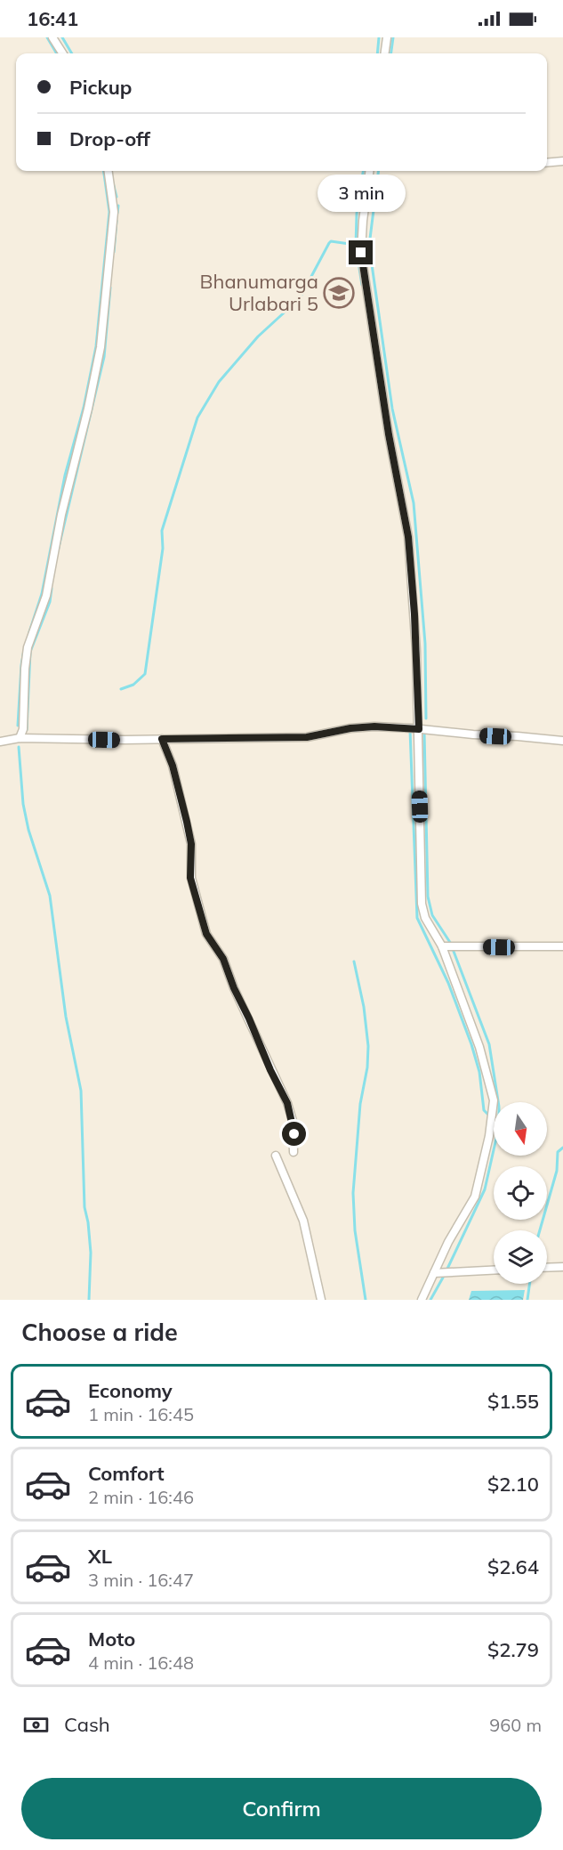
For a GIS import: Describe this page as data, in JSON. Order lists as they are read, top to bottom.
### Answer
{
  "places": {
    "school or university": ["Bhanumarga Urlabari 5"]
  },
  "north": "bottom",
  "page": {
    "status": "16:41",
    "banner": ["Pickup", "Drop-off"],
    "bubble": "3 min",
    "heading": "Choose a ride",
    "list": [
      {
        "name": "Economy",
        "note": "1 min · 16:45",
        "value": "$1.55"
      },
      {
        "name": "Comfort",
        "note": "2 min · 16:46",
        "value": "$2.10"
      },
      {
        "name": "XL",
        "note": "3 min · 16:47",
        "value": "$2.64"
      },
      {
        "name": "Moto",
        "note": "4 min · 16:48",
        "value": "$2.79"
      }
    ],
    "pay": ["Cash", "960 m"],
    "buttons": "Confirm"
  }
}
